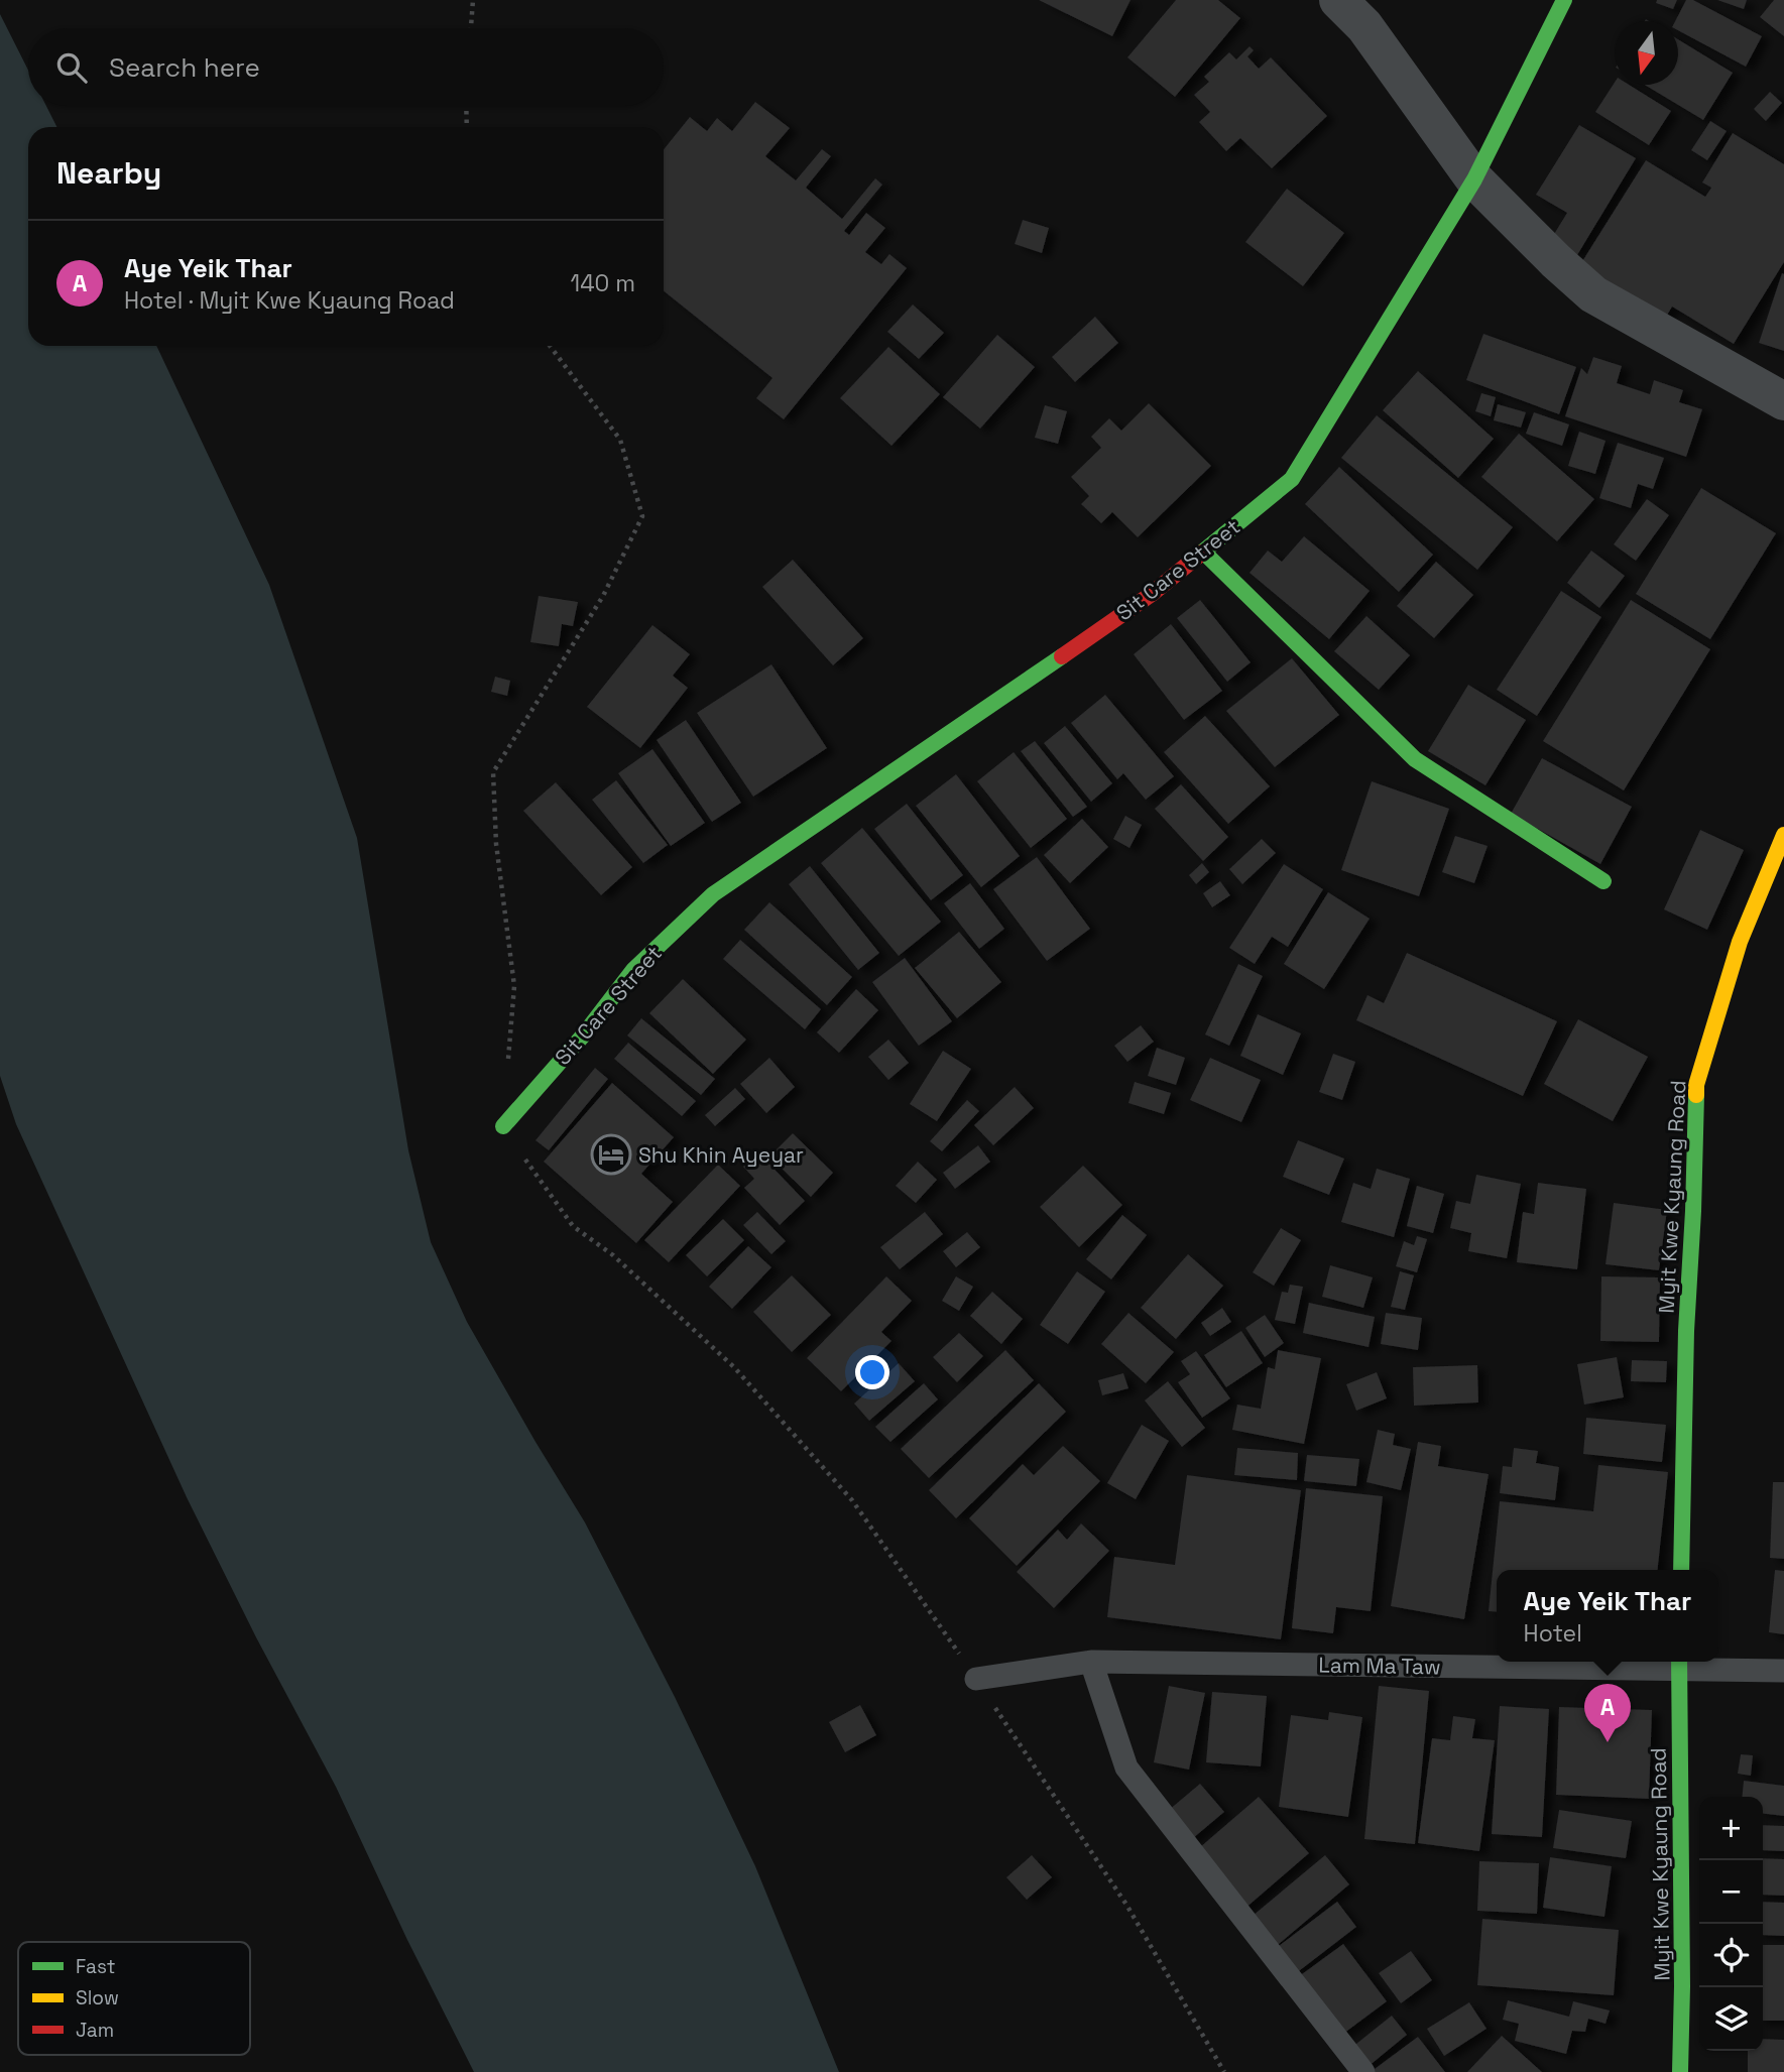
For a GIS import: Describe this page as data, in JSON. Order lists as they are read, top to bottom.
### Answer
{
  "streets": {
    "street": ["Sit Care Street", "Myit Kwe Kyaung Road"],
    "lane": ["Lam Ma Taw"]
  },
  "crossings": [
    ["Myit Kwe Kyaung Road", "Lam Ma Taw"]
  ],
  "places": {
    "hotel": ["Shu Khin Ayeyar"]
  },
  "legend": ["Fast", "Slow", "Jam"],
  "north": "bottom",
  "page": {
    "search": "Search here",
    "heading": "Nearby",
    "list": [
      {
        "mark": "A",
        "name": "Aye Yeik Thar",
        "note": "Hotel · Myit Kwe Kyaung Road",
        "value": "140 m"
      }
    ],
    "popup": ["Aye Yeik Thar", "Hotel"],
    "pins": "A",
    "map_buttons": ["+", "−"]
  }
}
